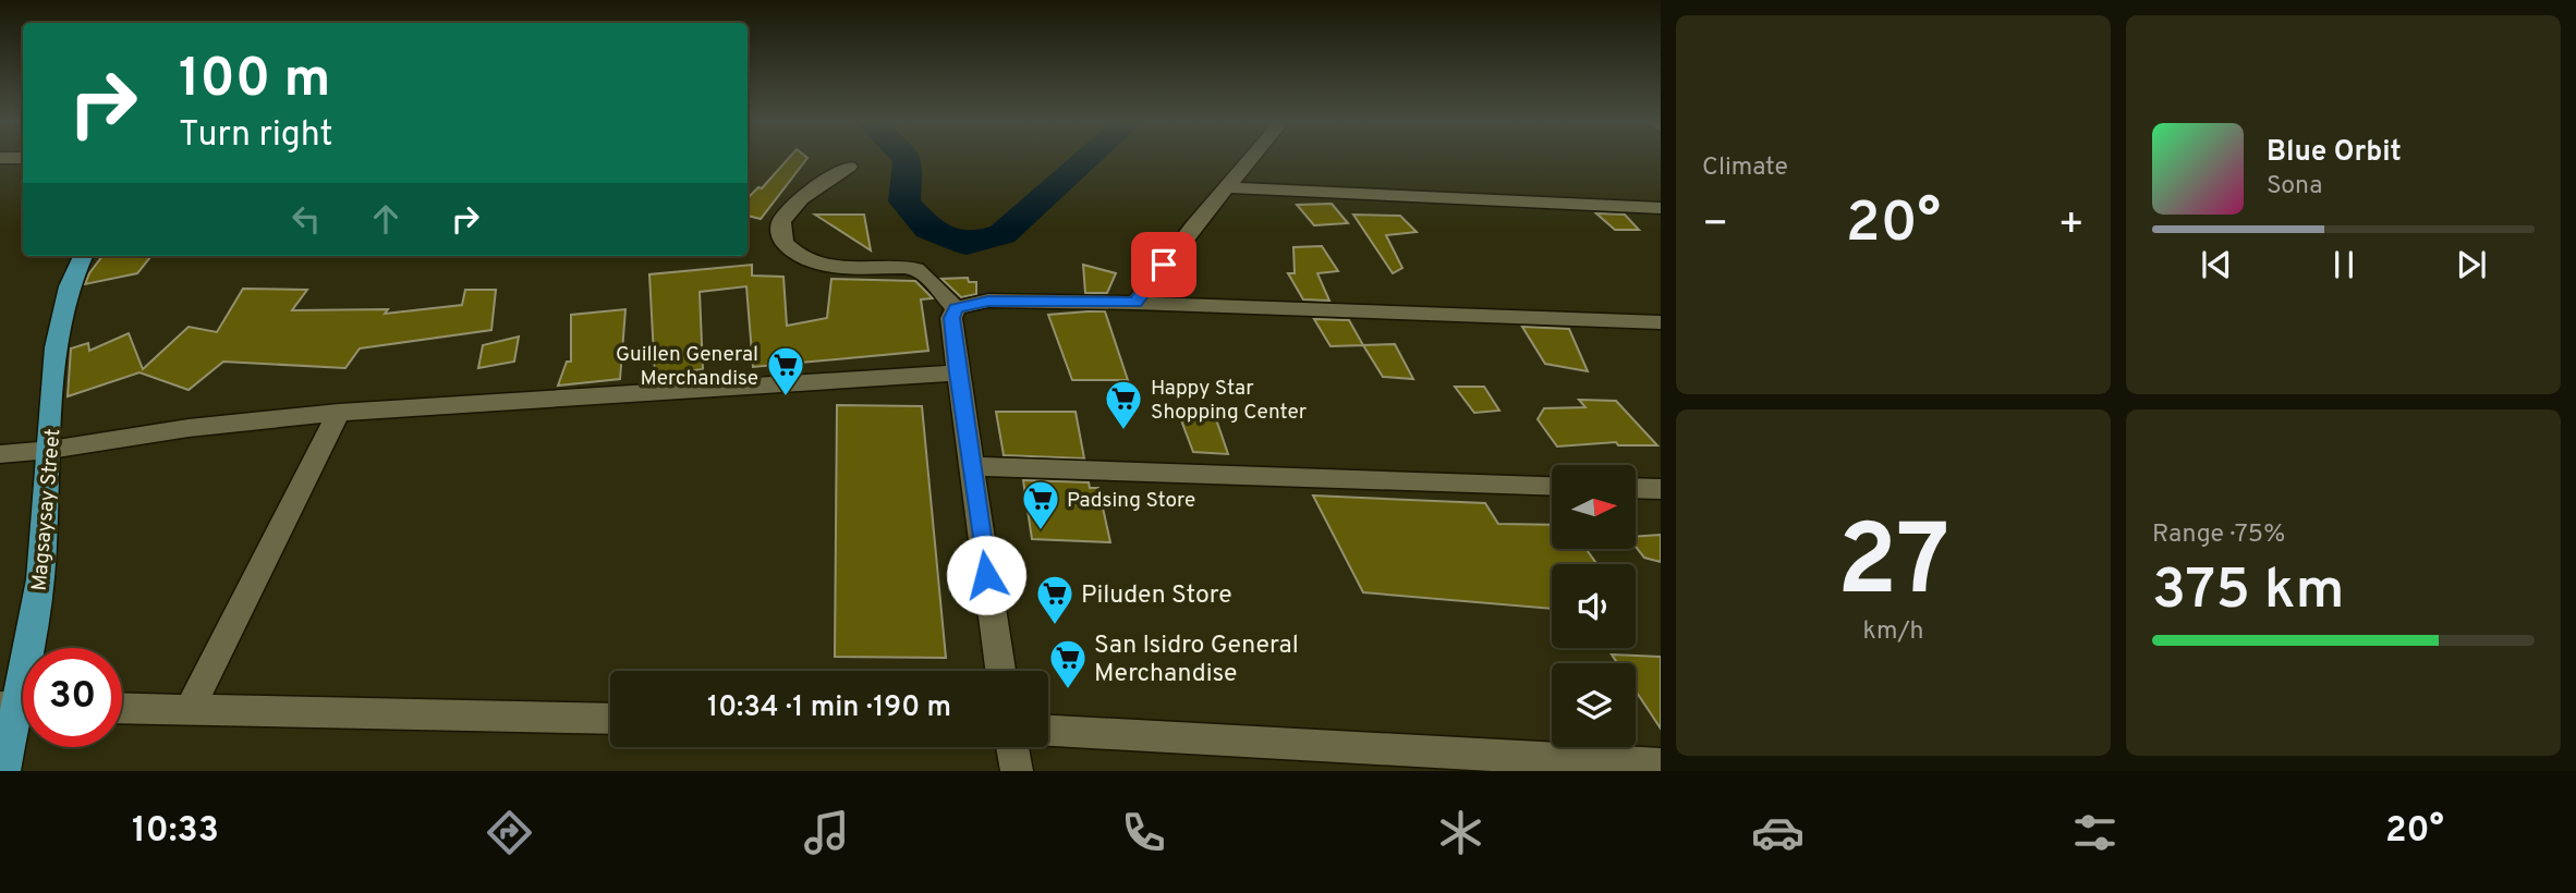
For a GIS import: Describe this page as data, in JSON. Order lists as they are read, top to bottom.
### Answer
{
  "streets": {
    "main road": ["Magsaysay Street"]
  },
  "places": {
    "supermarket": [
      "Guillen General Merchandise",
      "Happy Star Shopping Center",
      "Padsing Store",
      "Piluden Store",
      "San Isidro General Merchandise"
    ]
  },
  "north": "right",
  "page": {
    "tile": [
      "Climate",
      ["27", "km/h"],
      ["Range · 75%", "375 km"]
    ],
    "turn": ["100 m", "Turn right"],
    "song": ["Blue Orbit", "Sona"],
    "heat": ["−", "20°", "+"],
    "limit": "30",
    "trip": "10:34 · 1 min · 190 m",
    "tabs": ["10:33", "20°"]
  }
}
